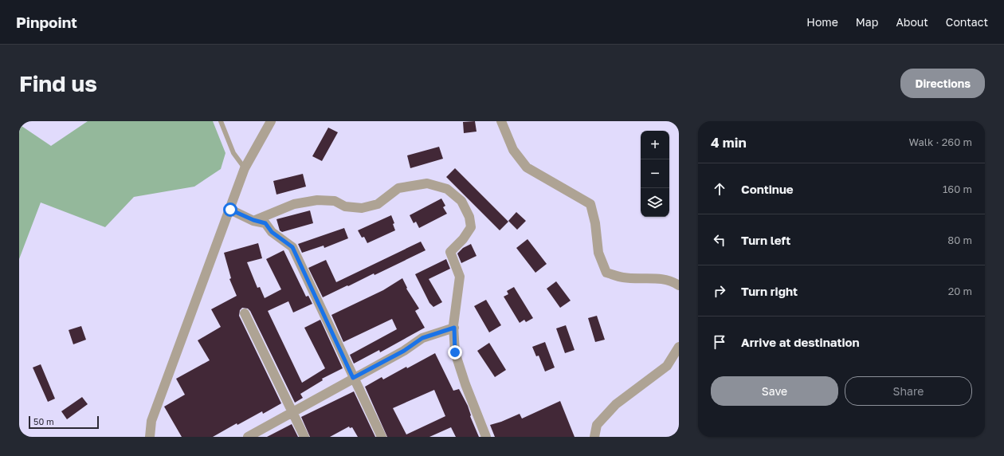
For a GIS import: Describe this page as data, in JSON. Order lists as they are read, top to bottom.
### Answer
{
  "scale_bar": "50 m",
  "page": {
    "header": "Pinpoint",
    "nav": [
      "Home",
      "Map",
      "About",
      "Contact"
    ],
    "buttons": [
      "Directions",
      ["Save", "Share"]
    ],
    "title": "Find us",
    "heading": ["4 min", "Walk · 260 m"],
    "map_buttons": ["+", "−"],
    "list": [
      ["Continue", "160 m"],
      ["Turn left", "80 m"],
      ["Turn right", "20 m"],
      "Arrive at destination"
    ],
    "scale": "50 m"
  }
}
